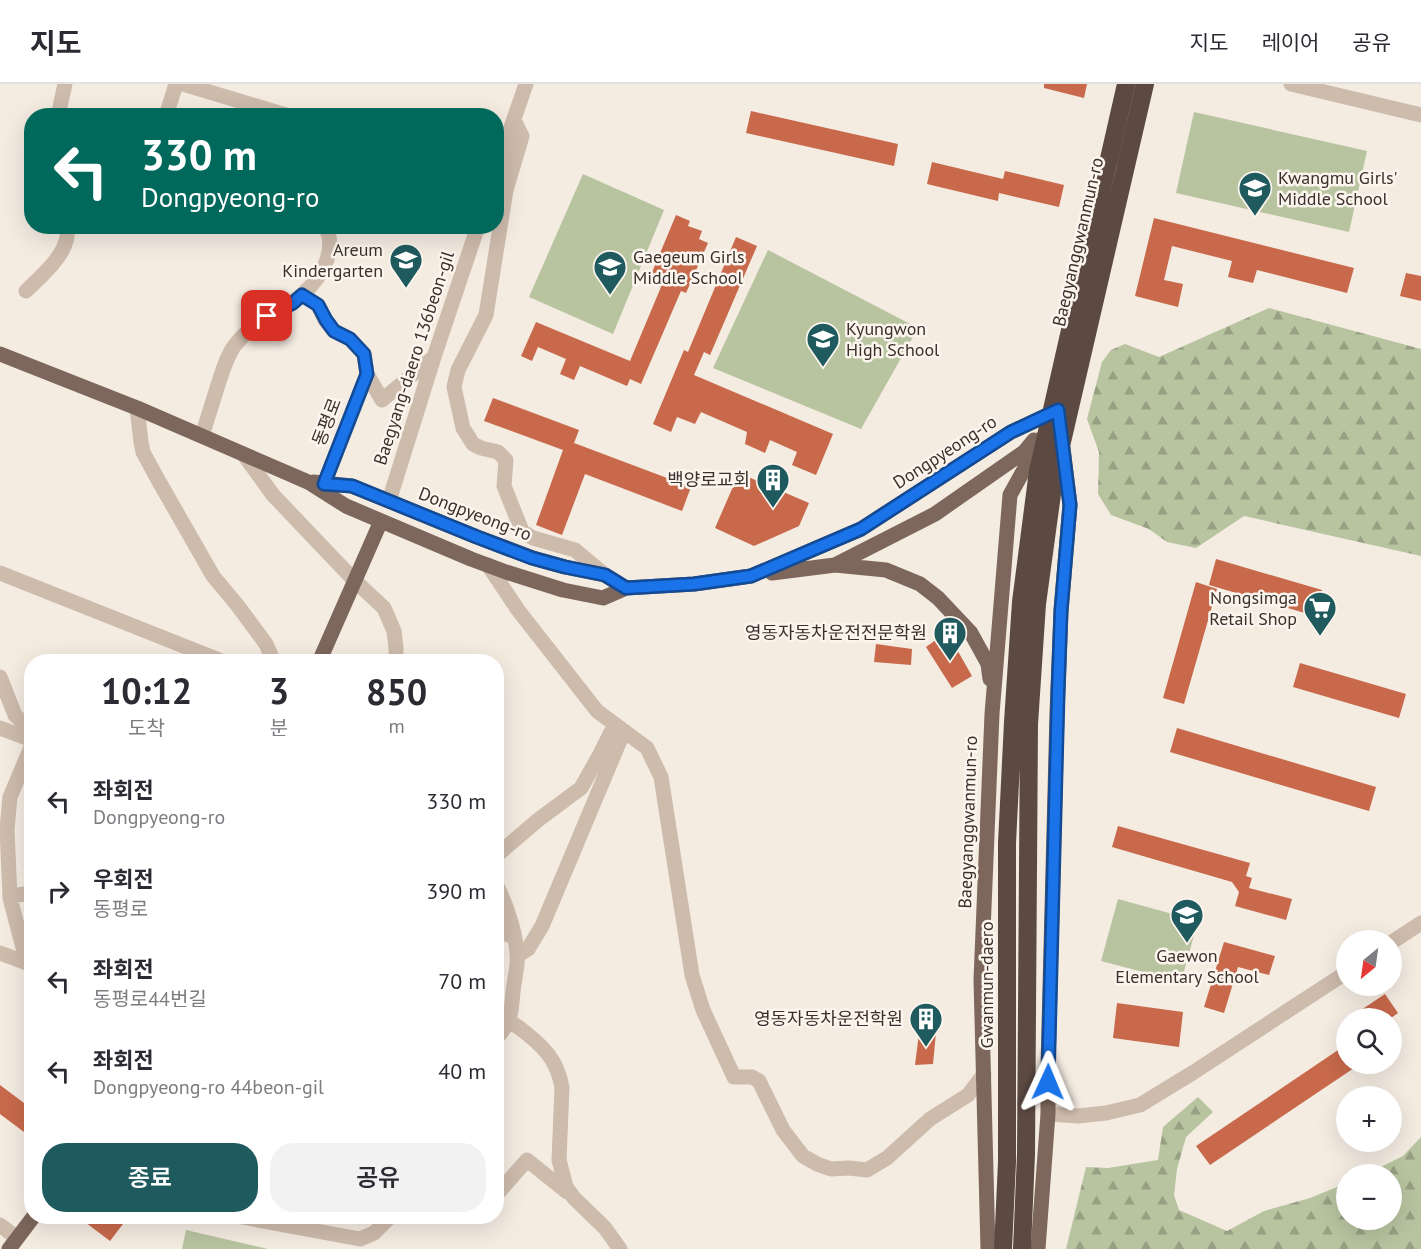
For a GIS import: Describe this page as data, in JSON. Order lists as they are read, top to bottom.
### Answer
{
  "streets": {
    "highway": ["Gwanmun-daero"],
    "main road": ["Baegyanggwanmun-ro", "Dongpyeong-ro"],
    "street": ["Baegyang-daero 136beon-gil", "동평로"]
  },
  "crossings": [
    ["Baegyanggwanmun-ro", "Dongpyeong-ro"],
    ["Baegyang-daero 136beon-gil", "Dongpyeong-ro"],
    ["동평로", "Dongpyeong-ro"]
  ],
  "places": {
    "school or university": [
      "Kwangmu Girls' Middle School",
      "Areum Kindergarten",
      "Gaegeum Girls Middle School",
      "Kyungwon High School",
      "Gaewon Elementary School"
    ],
    "building": ["백양로교회", "영동자동차운전전문학원", "영동자동차운전학원"],
    "supermarket": ["Nongsimga Retail Shop"]
  },
  "north": "bottom left",
  "page": {
    "header": "지도",
    "nav": ["지도", "레이어", "공유"],
    "turn": ["330 m", "Dongpyeong-ro"],
    "eta": [
      "10:12",
      "도착",
      "3",
      "분",
      "850",
      "m"
    ],
    "list": [
      {
        "name": "좌회전",
        "note": "Dongpyeong-ro",
        "value": "330 m"
      },
      {
        "name": "우회전",
        "note": "동평로",
        "value": "390 m"
      },
      {
        "name": "좌회전",
        "note": "동평로44번길",
        "value": "70 m"
      },
      {
        "name": "좌회전",
        "note": "Dongpyeong-ro 44beon-gil",
        "value": "40 m"
      }
    ],
    "map_buttons": ["+", "−"],
    "buttons": ["종료", "공유"]
  }
}
